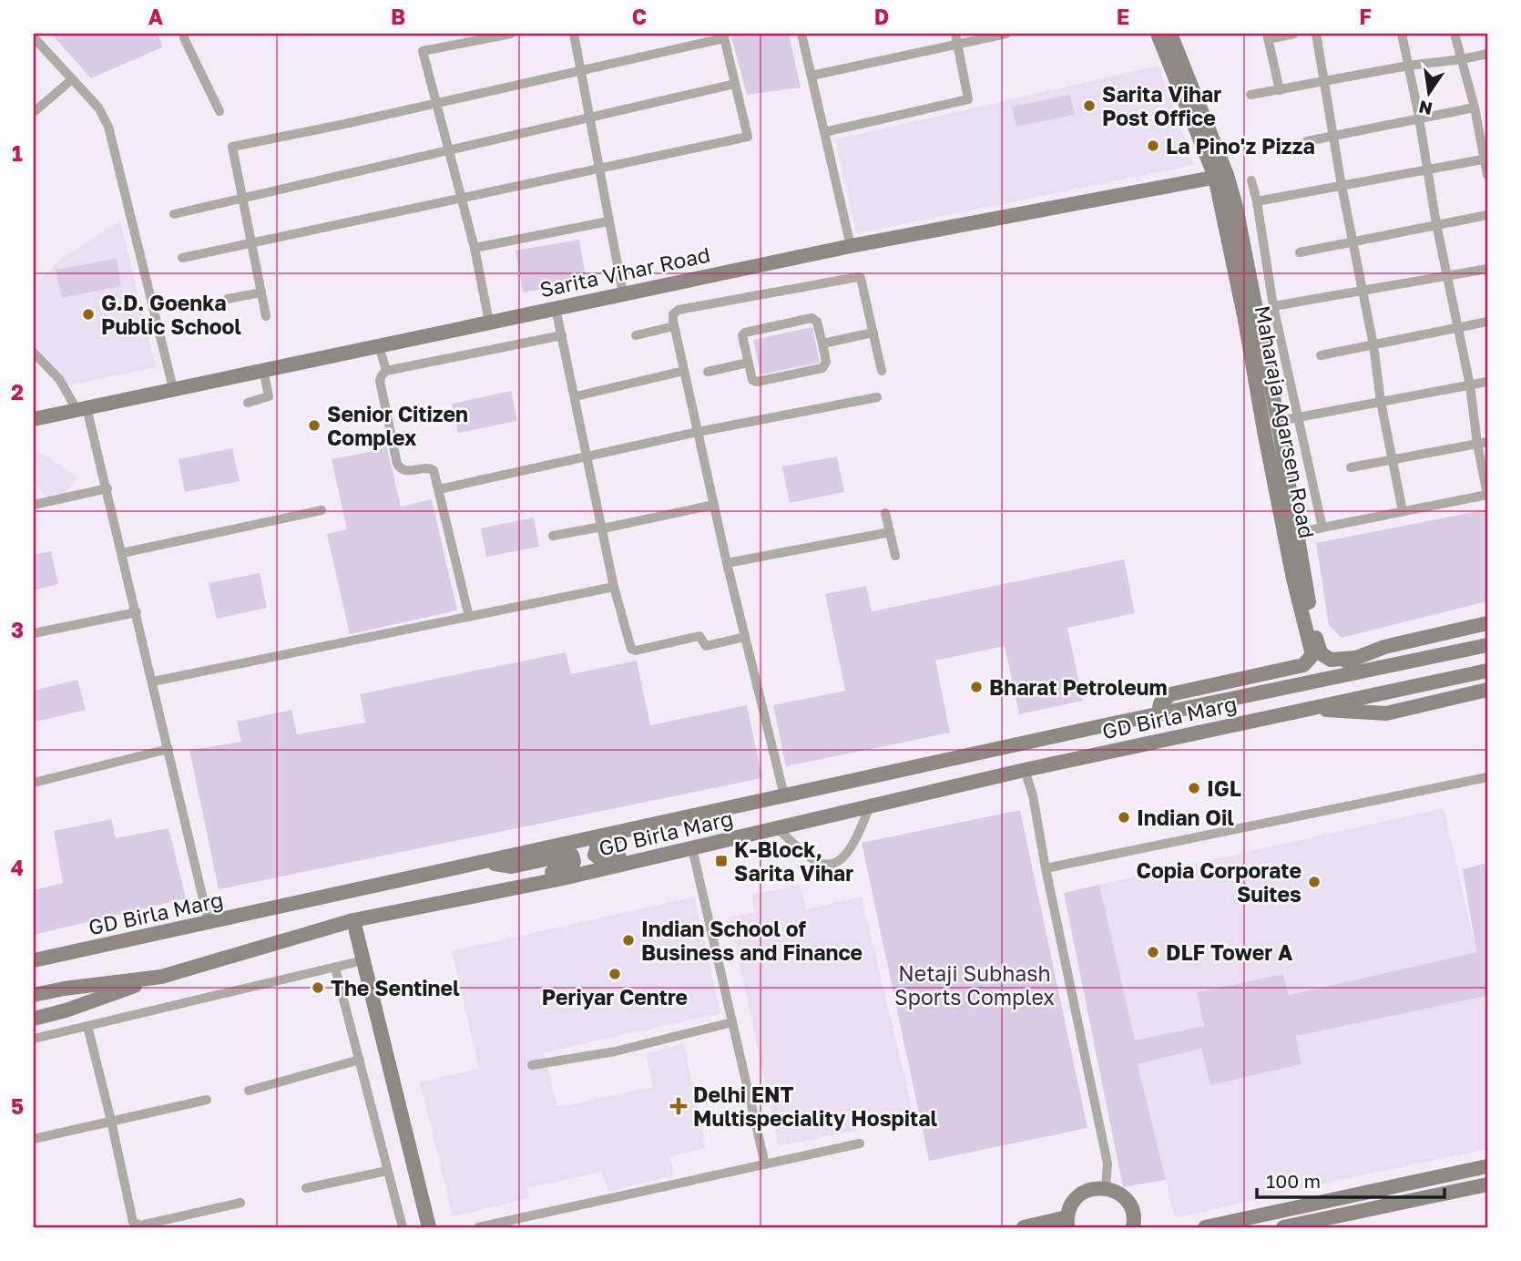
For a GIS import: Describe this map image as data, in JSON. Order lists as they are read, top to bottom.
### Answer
{
  "streets": {
    "street": ["Sarita Vihar Road", "Maharaja Agarsen Road", "GD Birla Marg"]
  },
  "crossings": [
    ["Sarita Vihar Road", "Maharaja Agarsen Road"],
    ["Maharaja Agarsen Road", "GD Birla Marg"]
  ],
  "parks": ["Netaji Subhash Sports Complex"],
  "places": {
    "other": [
      "Sarita Vihar Post Office",
      "La Pino'z Pizza",
      "G.D. Goenka Public School",
      "Senior Citizen Complex",
      "Bharat Petroleum",
      "IGL",
      "Indian Oil",
      "Copia Corporate Suites",
      "Indian School of Business and Finance",
      "DLF Tower A",
      "Periyar Centre",
      "The Sentinel"
    ],
    "transit": ["K-Block, Sarita Vihar"],
    "health": ["Delhi ENT Multispeciality Hospital"]
  },
  "scale_bar": "100 m",
  "north": "bottom",
  "grid": {
    "columns": [
      "A",
      "B",
      "C",
      "D",
      "E",
      "F"
    ],
    "rows": [
      "1",
      "2",
      "3",
      "4",
      "5"
    ]
  }
}
